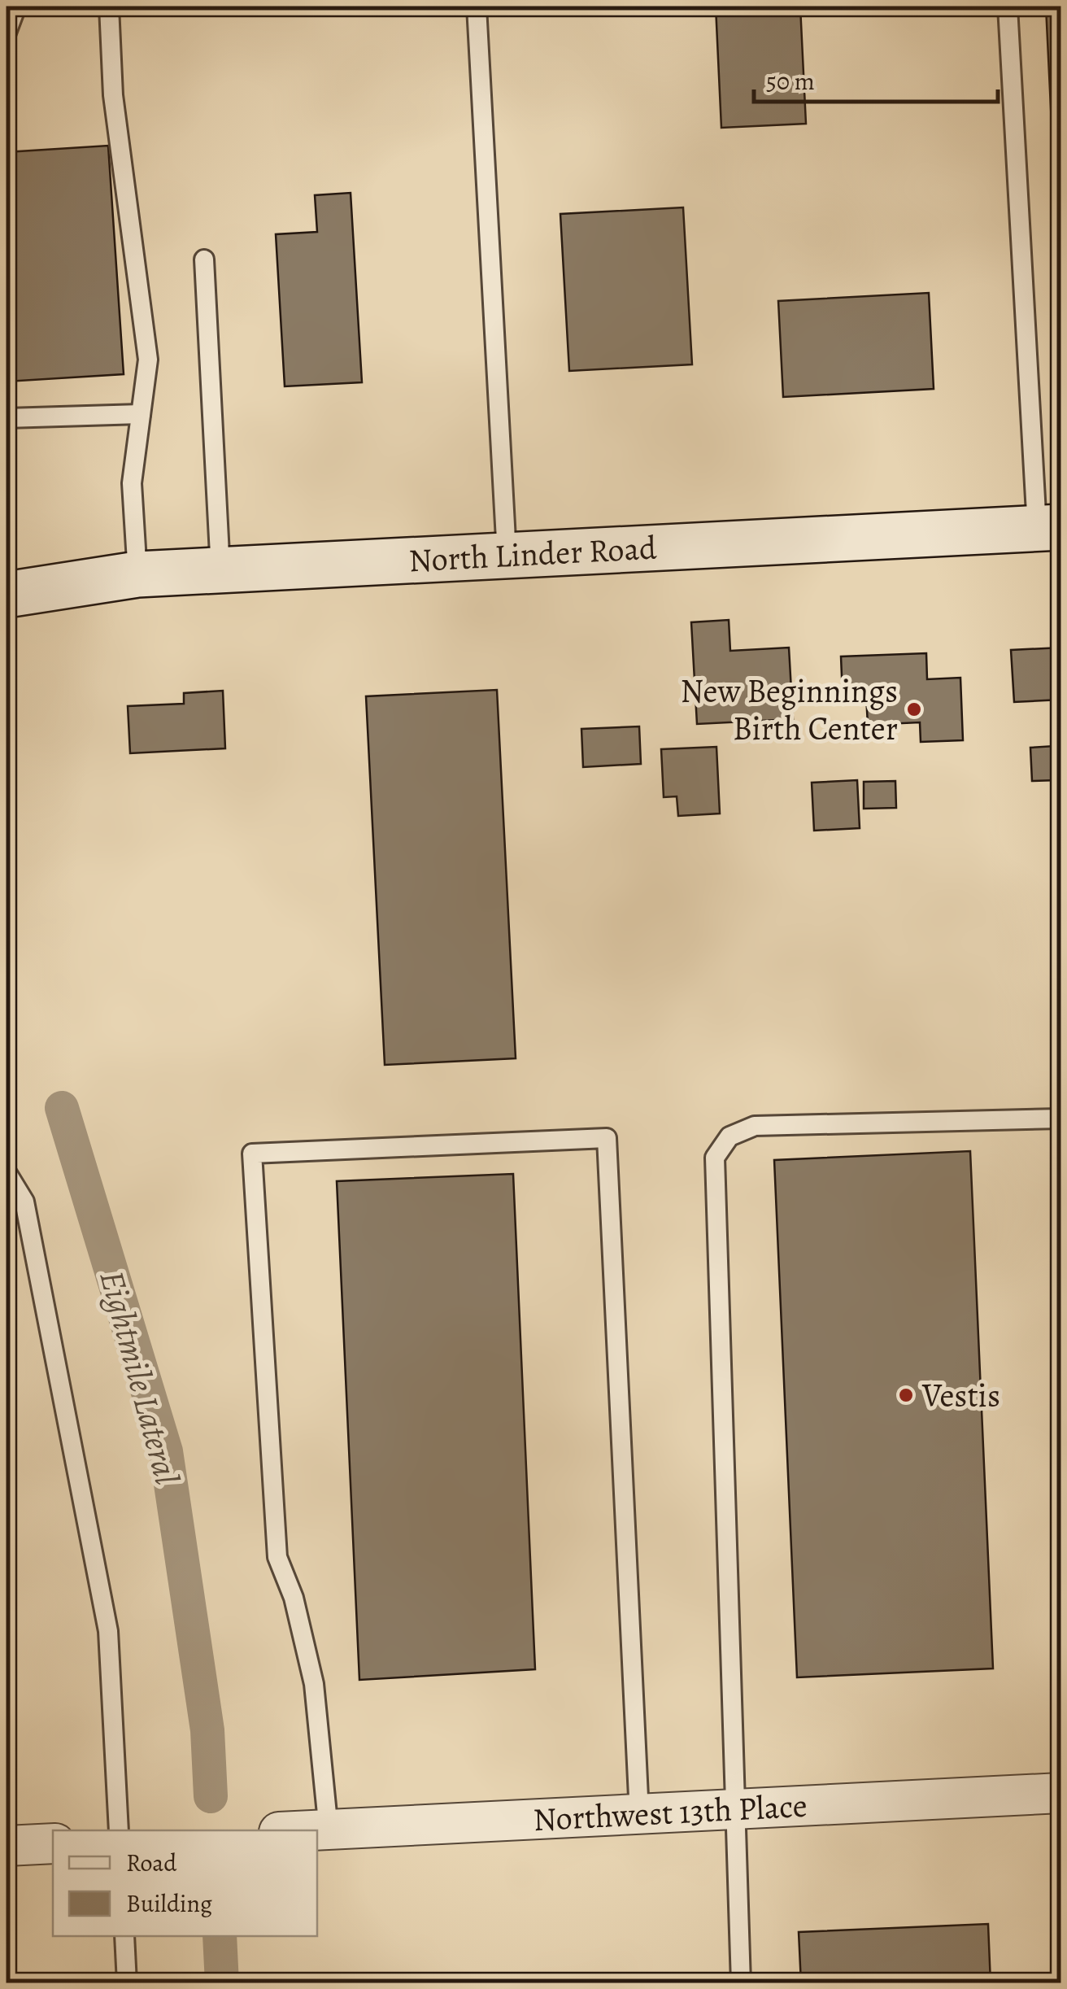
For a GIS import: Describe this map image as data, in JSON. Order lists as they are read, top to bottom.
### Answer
{
  "streets": {
    "main road": ["North Linder Road"],
    "street": ["Northwest 13th Place"]
  },
  "water": ["Eightmile Lateral"],
  "places": ["New Beginnings Birth Center", "Vestis"],
  "legend": ["Road", "Building"],
  "scale_bar": "50 m"
}
